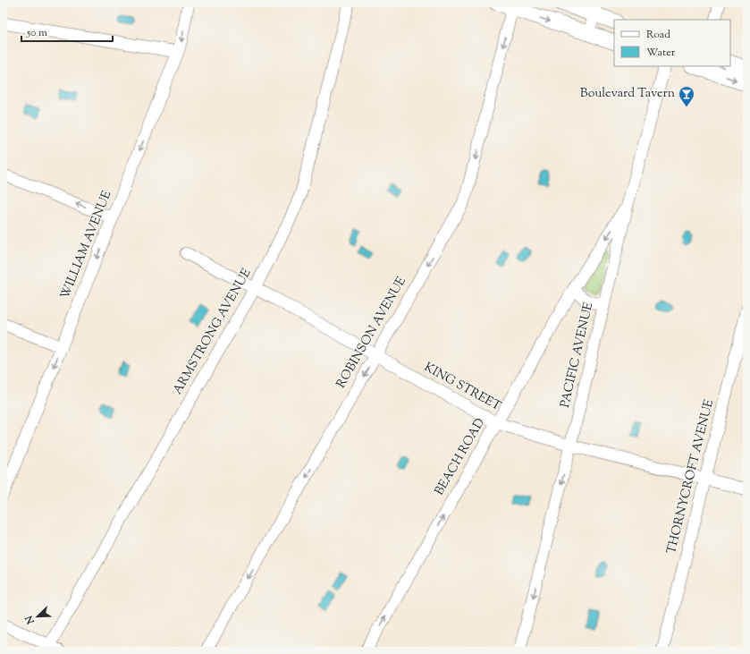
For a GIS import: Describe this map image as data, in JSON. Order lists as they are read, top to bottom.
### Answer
{
  "streets": {
    "street": [
      "WILLIAM AVENUE",
      "ARMSTRONG AVENUE",
      "ROBINSON AVENUE",
      "PACIFIC AVENUE",
      "KING STREET",
      "BEACH ROAD",
      "THORNYCROFT AVENUE"
    ]
  },
  "crossings": [
    ["ARMSTRONG AVENUE", "KING STREET"],
    ["ROBINSON AVENUE", "KING STREET"],
    ["PACIFIC AVENUE", "KING STREET"],
    ["PACIFIC AVENUE", "BEACH ROAD"],
    ["KING STREET", "BEACH ROAD"],
    ["KING STREET", "THORNYCROFT AVENUE"]
  ],
  "one_way": ["WILLIAM AVENUE", "ROBINSON AVENUE", "PACIFIC AVENUE"],
  "places": {
    "bar": ["Boulevard Tavern"]
  },
  "legend": ["Road", "Water"],
  "scale_bar": "50 m",
  "north": "bottom left"
}
